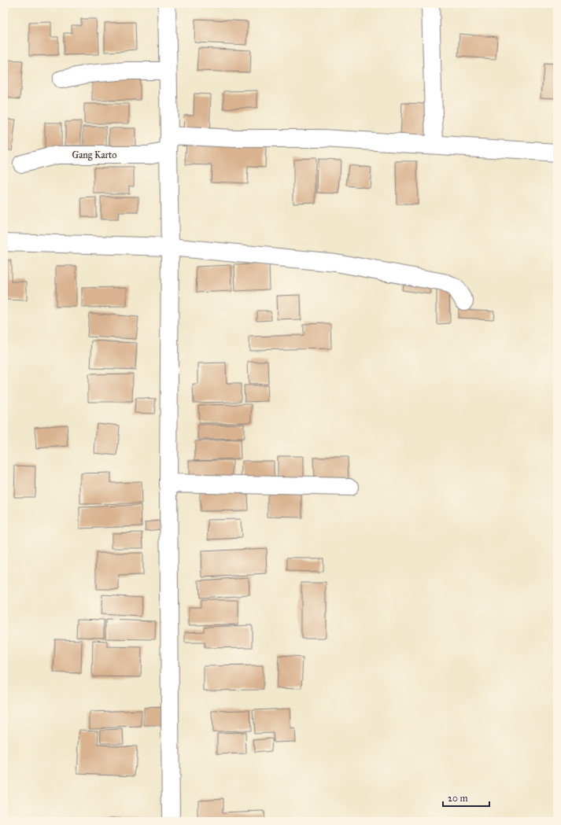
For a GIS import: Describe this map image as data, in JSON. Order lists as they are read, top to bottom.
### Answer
{
  "streets": {
    "street": ["Gang Karto"]
  },
  "scale_bar": "20 m"
}
